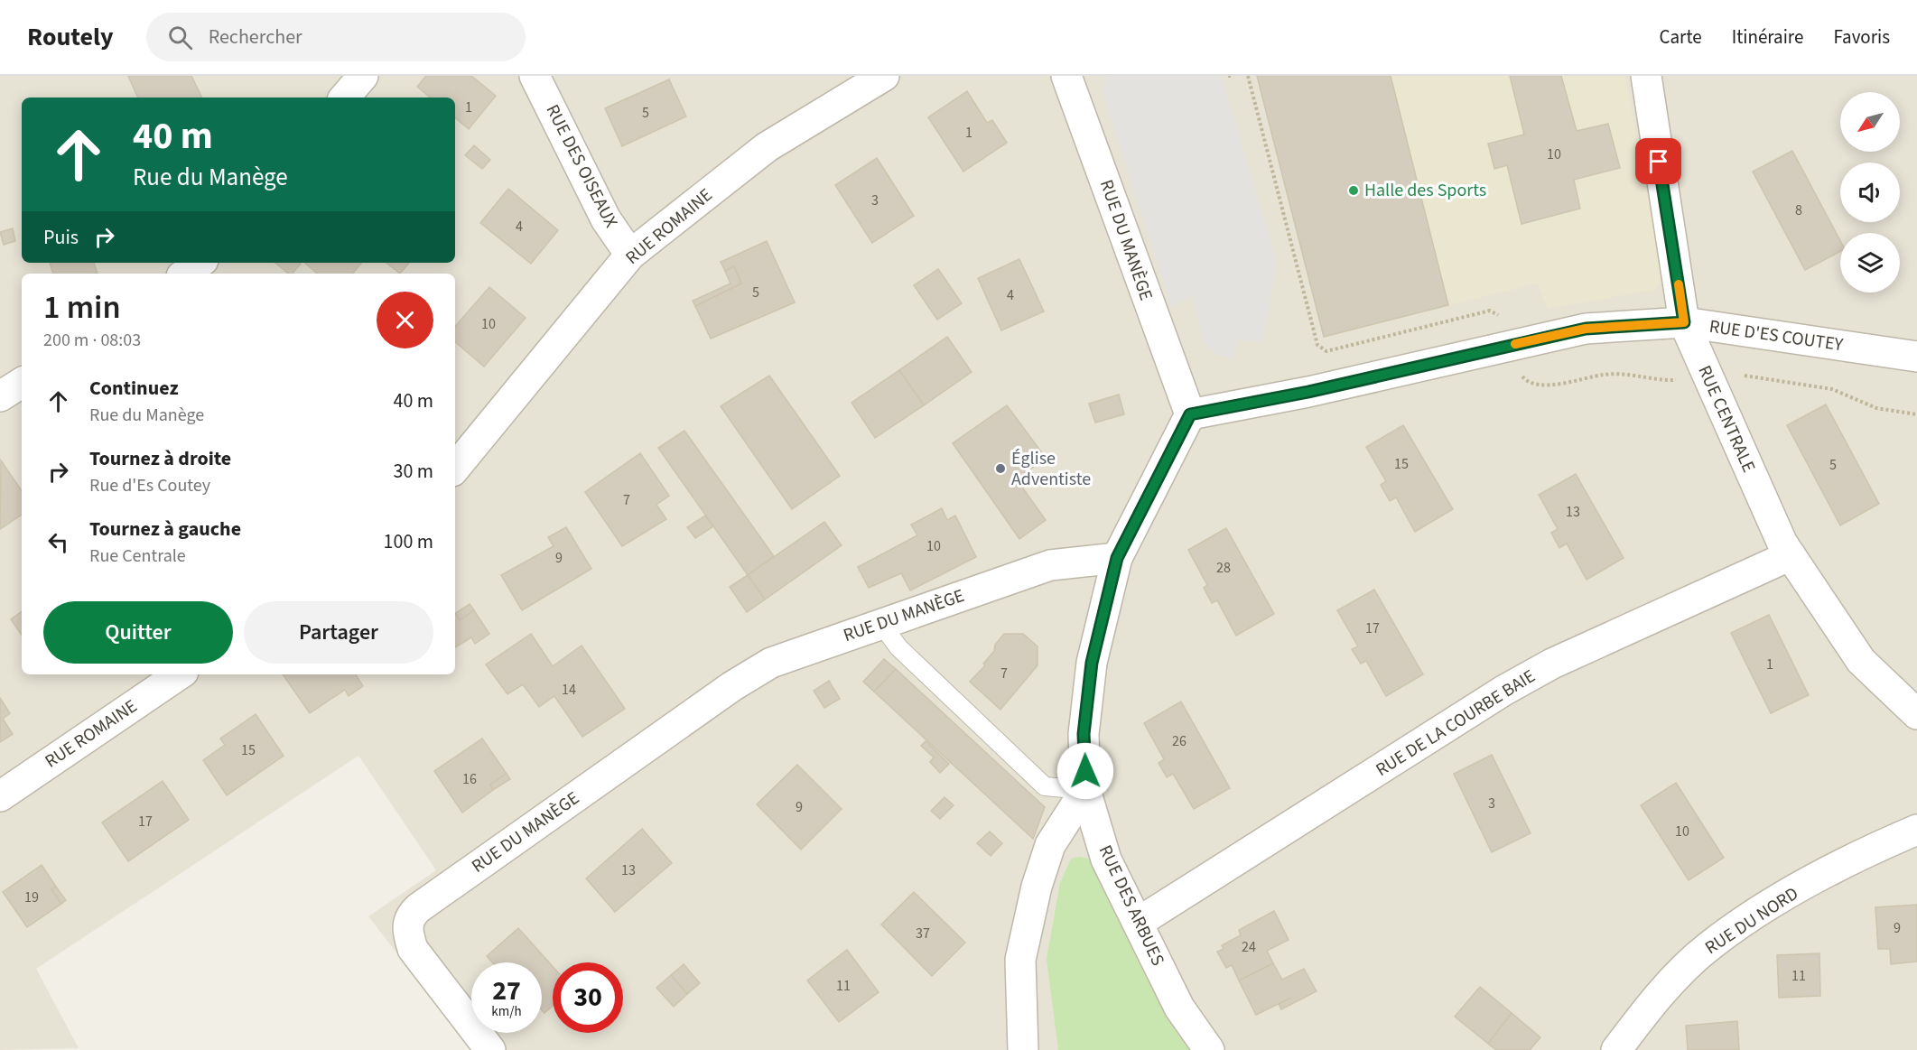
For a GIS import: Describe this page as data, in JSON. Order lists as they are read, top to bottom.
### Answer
{
  "streets": {
    "street": [
      "RUE DES OISEAUX",
      "RUE ROMAINE",
      "RUE DU MANÈGE",
      "RUE D'ES COUTEY",
      "RUE CENTRALE",
      "RUE DE LA COURBE BAIE",
      "RUE DES ARBUES",
      "RUE DU NORD"
    ]
  },
  "crossings": [
    ["RUE DES OISEAUX", "RUE ROMAINE"],
    ["RUE DU MANÈGE", "RUE D'ES COUTEY"],
    ["RUE DU MANÈGE", "RUE DES ARBUES"],
    ["RUE D'ES COUTEY", "RUE CENTRALE"],
    ["RUE CENTRALE", "RUE DE LA COURBE BAIE"],
    ["RUE DE LA COURBE BAIE", "RUE DES ARBUES"]
  ],
  "places": ["Halle des Sports", "Église Adventiste"],
  "house_numbers": [
    "1",
    "5",
    "1",
    "10",
    "3",
    "8",
    "4",
    "5",
    "4",
    "10",
    "15",
    "5",
    "7",
    "13",
    "10",
    "9",
    "28",
    "17",
    "1",
    "7",
    "14",
    "26",
    "15",
    "16",
    "3",
    "9",
    "17",
    "10",
    "13",
    "19",
    "9",
    "37",
    "24",
    "11",
    "11"
  ],
  "north": "bottom left",
  "page": {
    "header": "Routely",
    "search": "Rechercher",
    "nav": ["Carte", "Itinéraire", "Favoris"],
    "turn": ["40 m", "Rue du Manège"],
    "then": "Puis",
    "heading": ["1 min", "200 m · 08:03"],
    "list": [
      {
        "name": "Continuez",
        "note": "Rue du Manège",
        "value": "40 m"
      },
      {
        "name": "Tournez à droite",
        "note": "Rue d'Es Coutey",
        "value": "30 m"
      },
      {
        "name": "Tournez à gauche",
        "note": "Rue Centrale",
        "value": "100 m"
      }
    ],
    "buttons": ["Quitter", "Partager"],
    "speed": "27 km/h",
    "limit": "30"
  }
}
